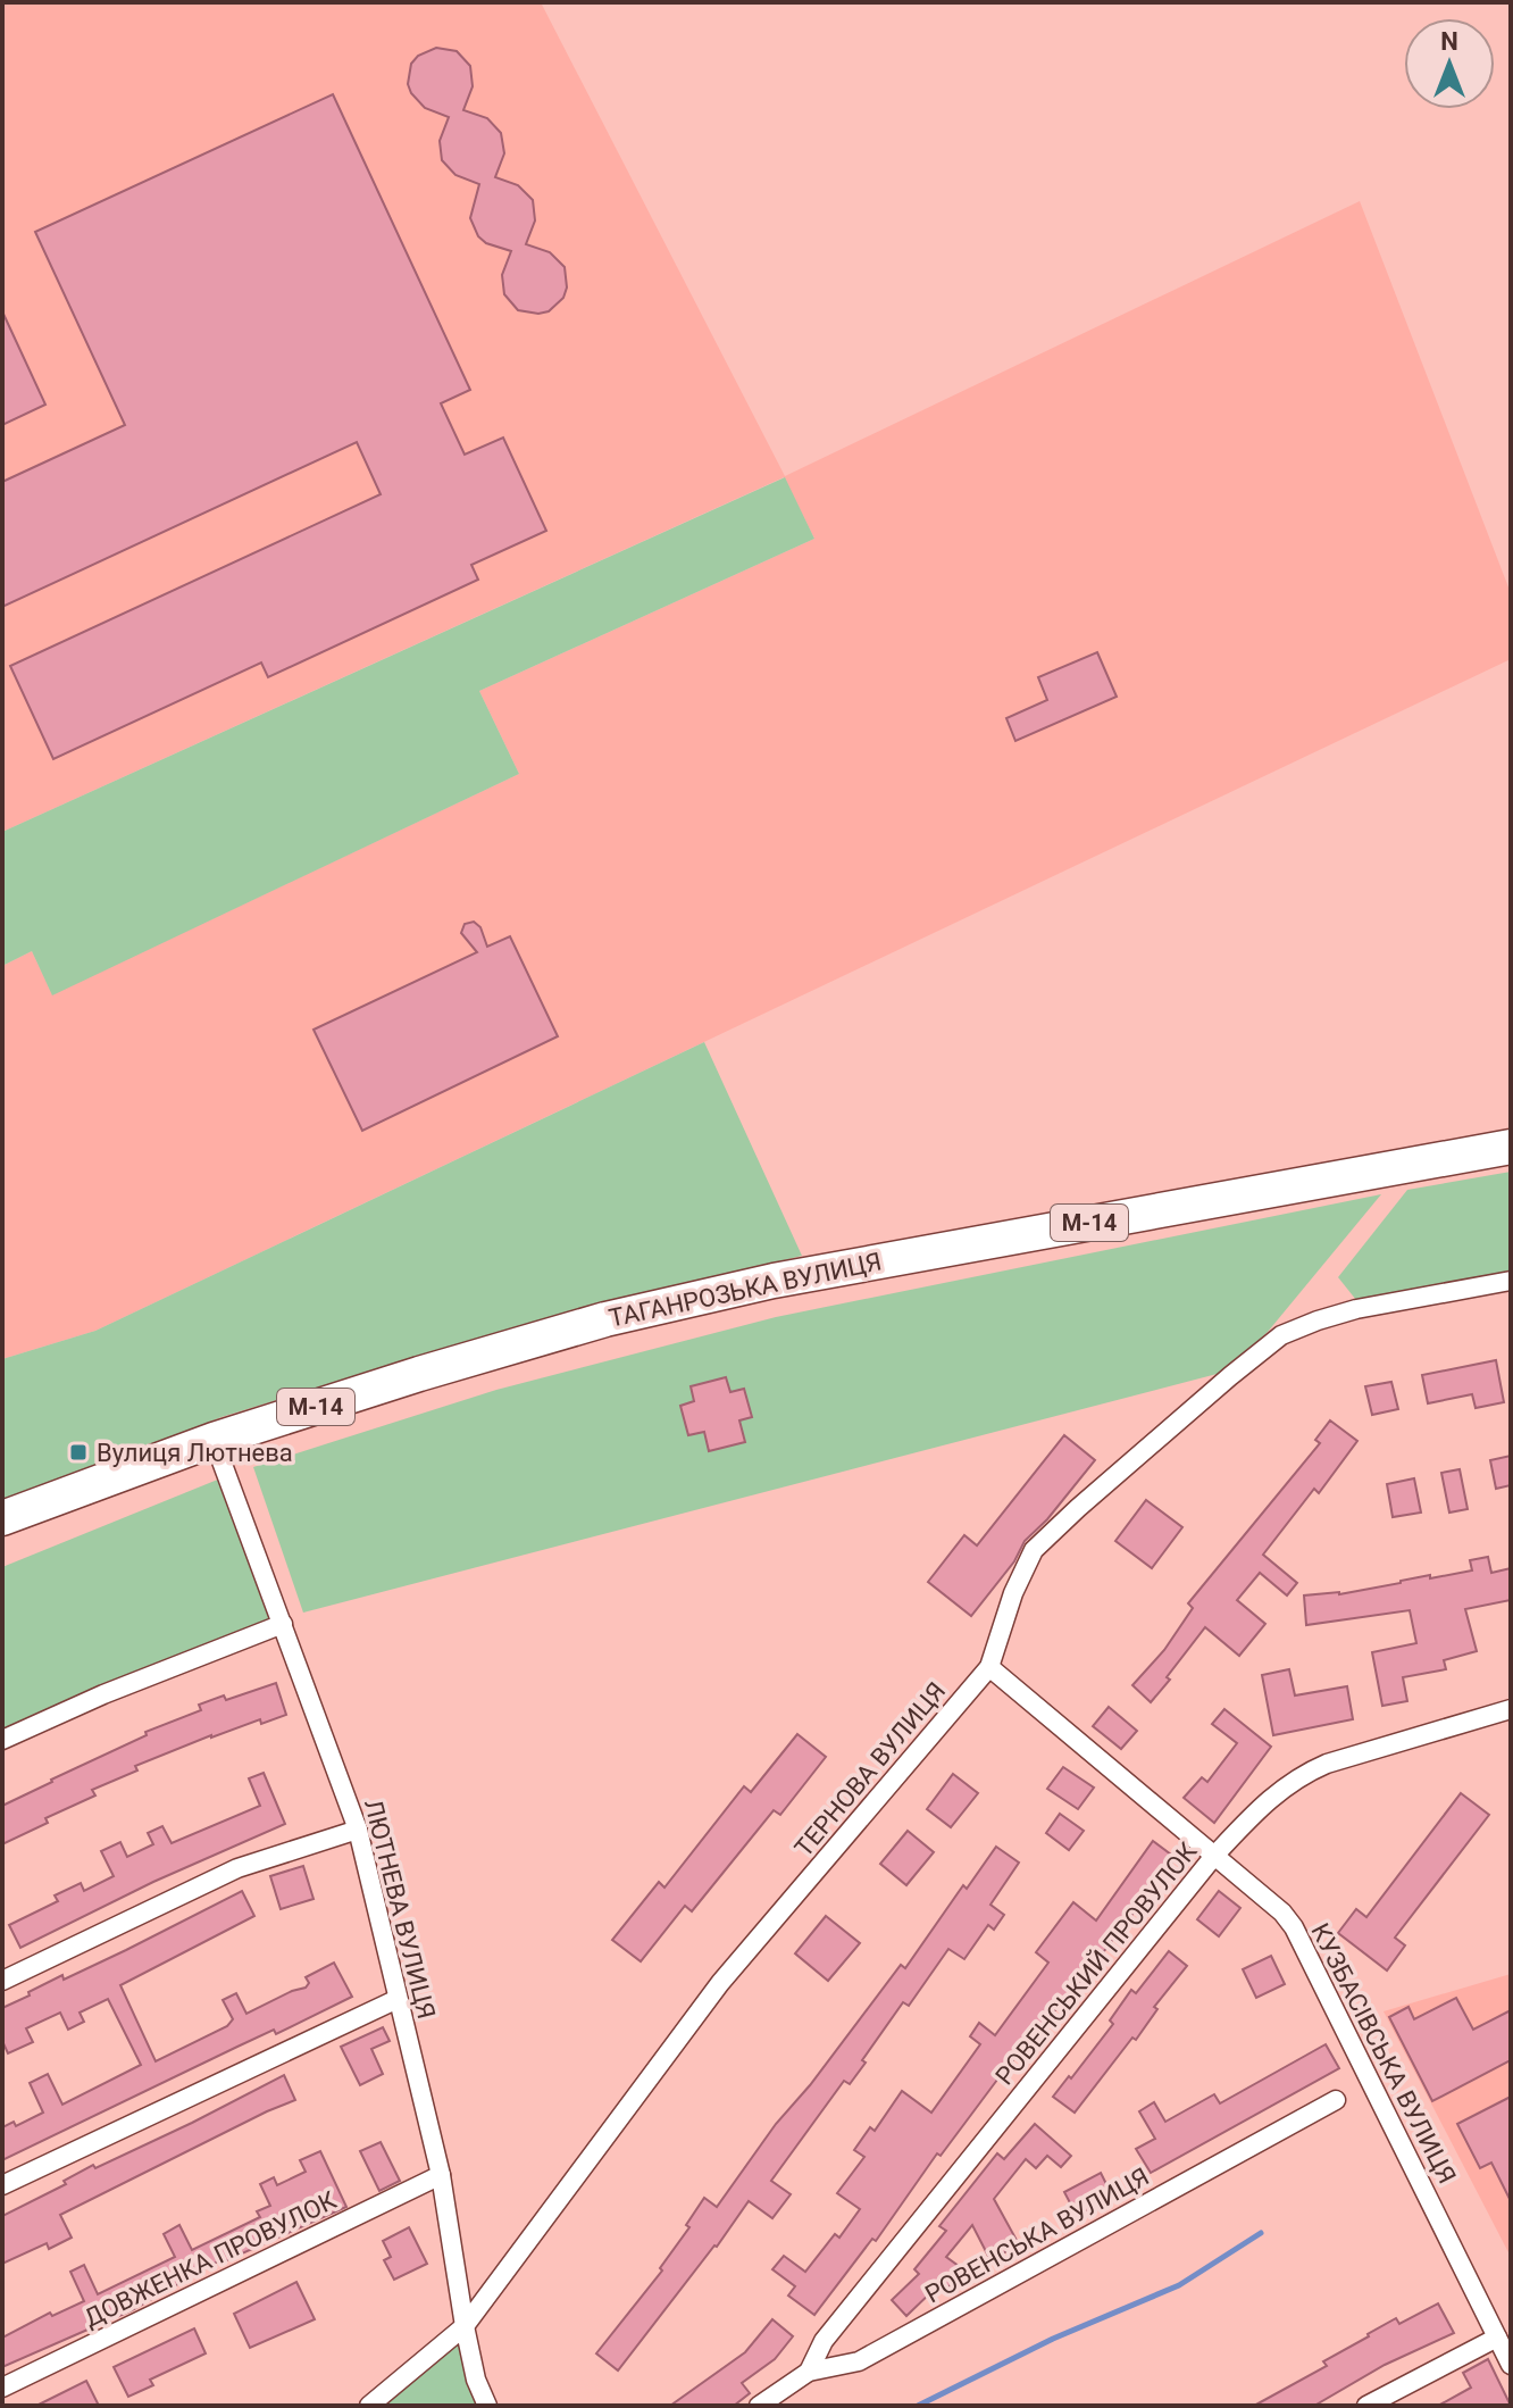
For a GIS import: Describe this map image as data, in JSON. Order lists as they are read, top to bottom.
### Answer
{
  "streets": {
    "highway": ["М-14", "ТАГАНРОЗЬКА ВУЛИЦЯ"],
    "street": [
      "ТЕРНОВА ВУЛИЦЯ",
      "ЛЮТНЕВА ВУЛИЦЯ",
      "РОВЕНСЬКИЙ ПРОВУЛОК",
      "КУЗБАСІВСЬКА ВУЛИЦЯ",
      "РОВЕНСЬКА ВУЛИЦЯ",
      "ДОВЖЕНКА ПРОВУЛОК"
    ]
  },
  "crossings": [
    ["ТАГАНРОЗЬКА ВУЛИЦЯ", "ЛЮТНЕВА ВУЛИЦЯ"],
    ["ТЕРНОВА ВУЛИЦЯ", "ЛЮТНЕВА ВУЛИЦЯ"],
    ["ТЕРНОВА ВУЛИЦЯ", "КУЗБАСІВСЬКА ВУЛИЦЯ"],
    ["ЛЮТНЕВА ВУЛИЦЯ", "ДОВЖЕНКА ПРОВУЛОК"],
    ["РОВЕНСЬКИЙ ПРОВУЛОК", "КУЗБАСІВСЬКА ВУЛИЦЯ"],
    ["РОВЕНСЬКИЙ ПРОВУЛОК", "РОВЕНСЬКА ВУЛИЦЯ"]
  ],
  "places": {
    "transit": ["Вулиця Лютнева"]
  },
  "north": "top"
}
